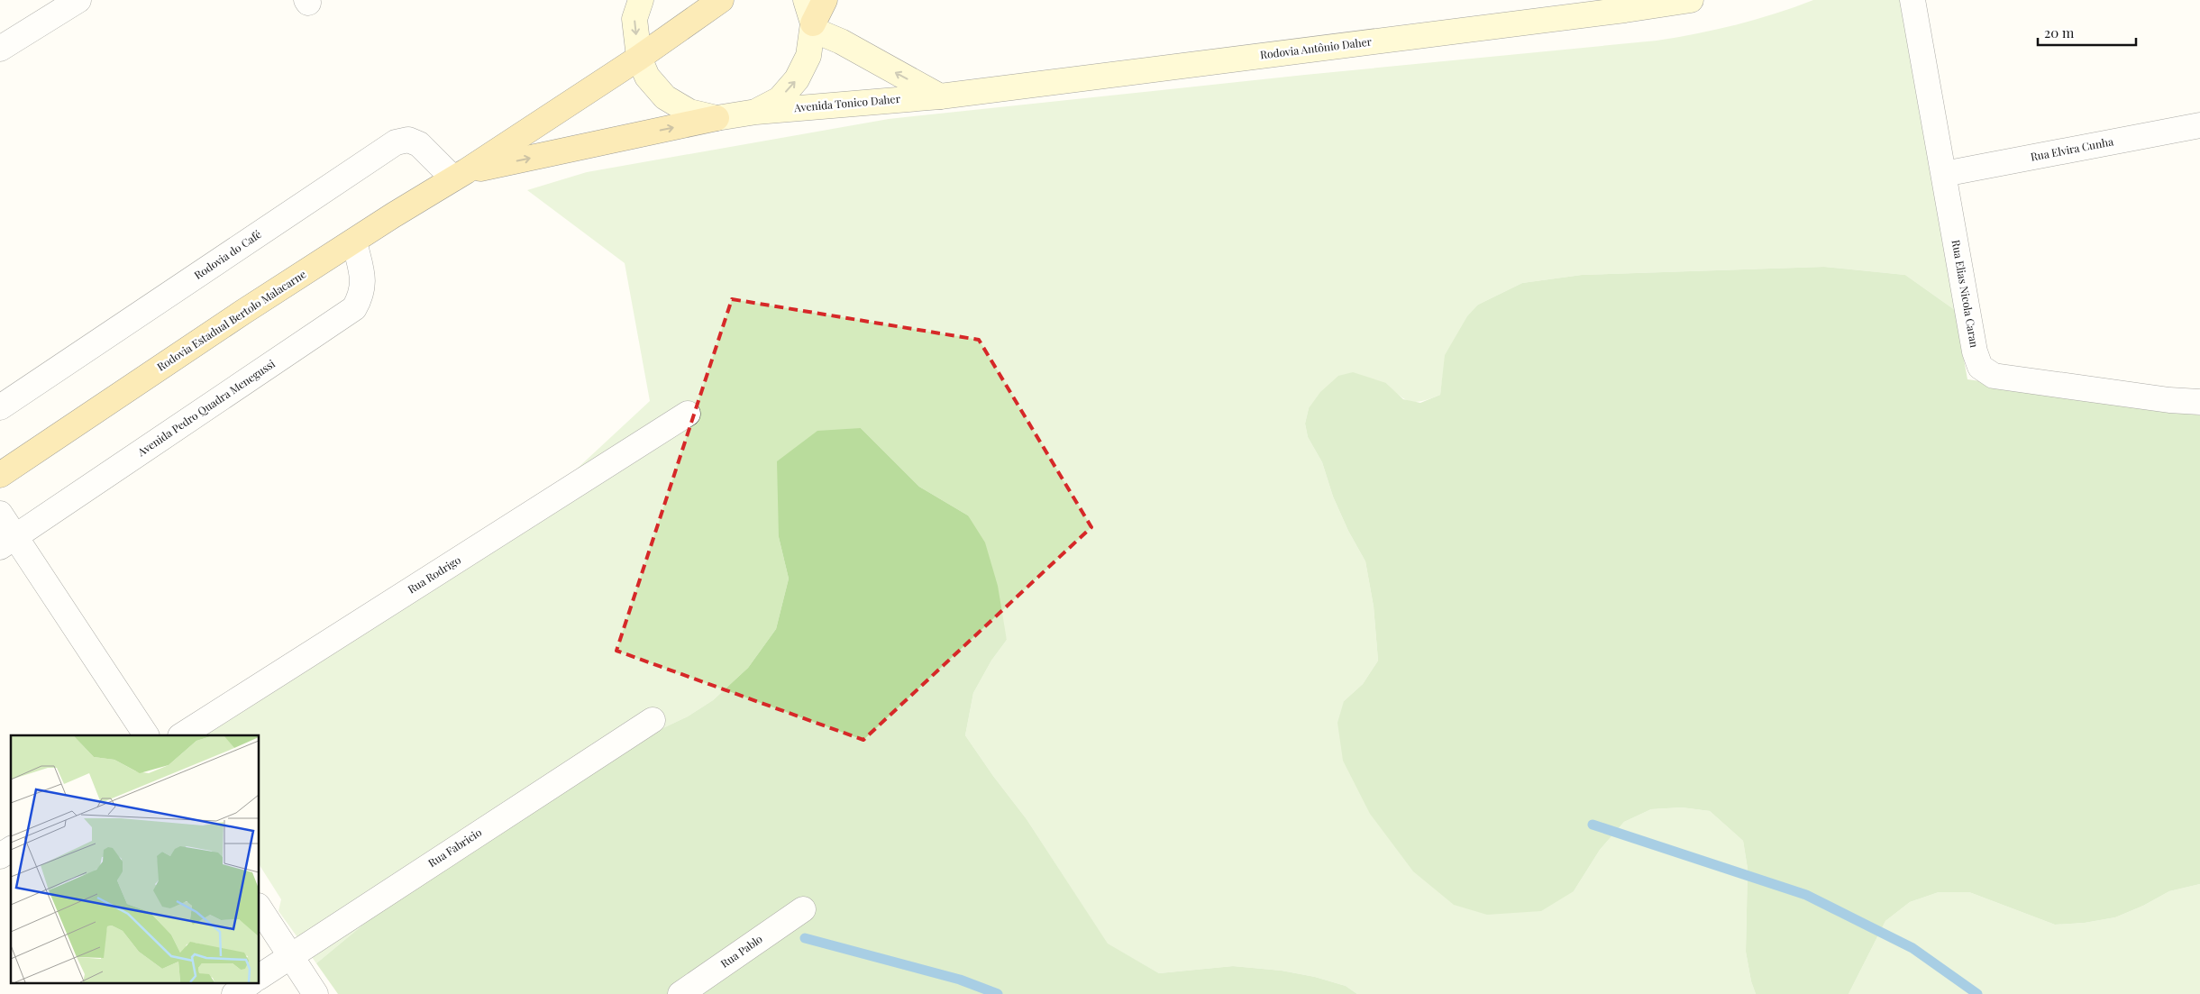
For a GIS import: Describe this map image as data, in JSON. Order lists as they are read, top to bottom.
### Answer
{
  "streets": {
    "main road": ["Rodovia Antônio Daher", "Avenida Tonico Daher", "Rodovia Estadual Bertolo Malacarne"],
    "street": [
      "Rua Elvira Cunha",
      "Rodovia do Café",
      "Rua Elias Nicola Caran",
      "Avenida Pedro Quadra Menegussi",
      "Rua Rodrigo",
      "Rua Fabricio",
      "Rua Pablo"
    ]
  },
  "crossings": [
    ["Rodovia Antônio Daher", "Avenida Tonico Daher"],
    ["Rua Elvira Cunha", "Rua Elias Nicola Caran"],
    ["Rodovia do Café", "Rodovia Estadual Bertolo Malacarne"],
    ["Rodovia Estadual Bertolo Malacarne", "Avenida Pedro Quadra Menegussi"]
  ],
  "scale_bar": "20 m"
}
